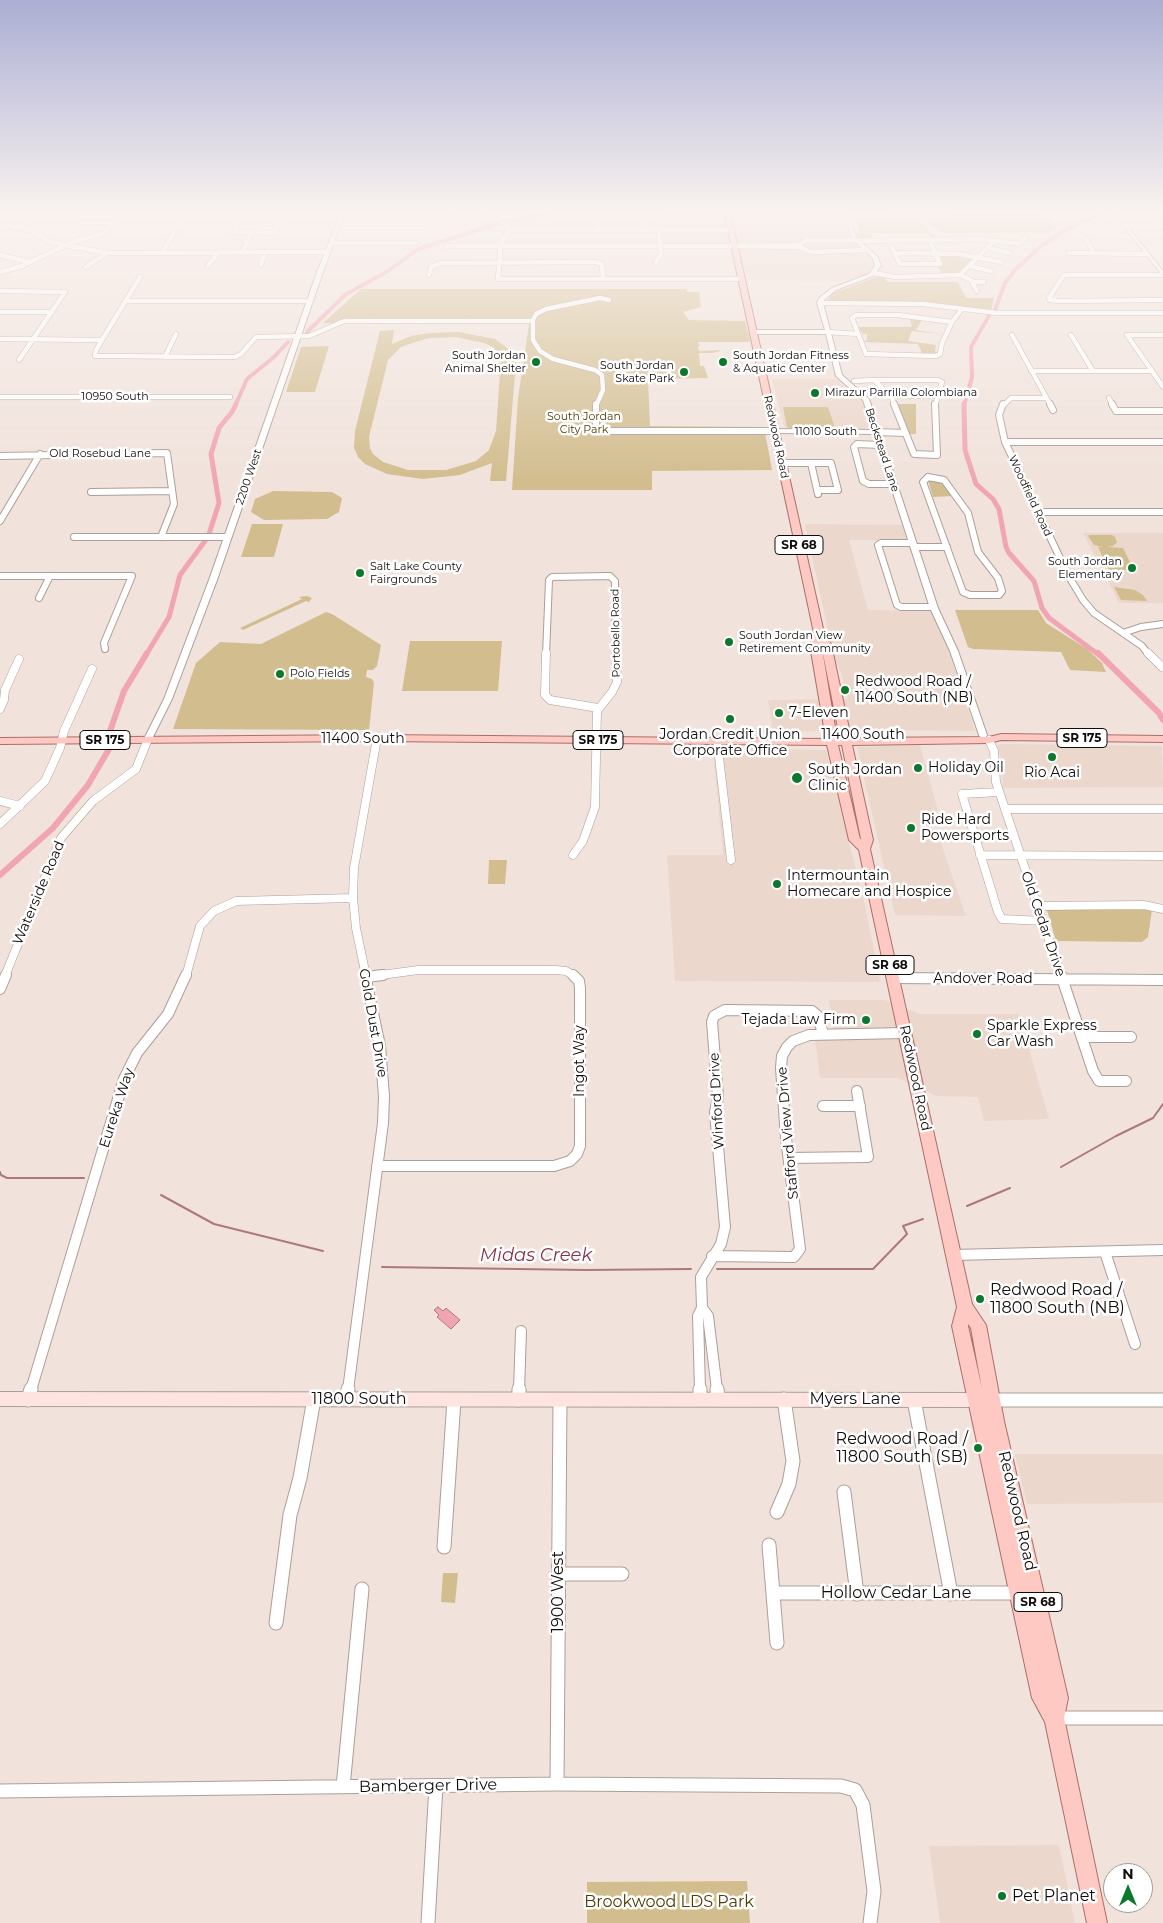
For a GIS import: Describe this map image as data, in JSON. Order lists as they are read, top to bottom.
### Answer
{
  "streets": {
    "main road": [
      "Redwood Road",
      "SR 68",
      "11400 South",
      "SR 175",
      "11800 South",
      "Myers Lane"
    ],
    "street": [
      "10950 South",
      "11010 South",
      "Beckstead Lane",
      "Old Rosebud Lane",
      "2200 West",
      "Woodfield Road",
      "Portobello Road",
      "Waterside Road",
      "Old Cedar Drive",
      "Andover Road",
      "Gold Dust Drive",
      "Ingot Way",
      "Winford Drive",
      "Eureka Way",
      "Stafford View Drive",
      "1900 West",
      "Hollow Cedar Lane",
      "Bamberger Drive"
    ]
  },
  "crossings": [
    ["11010 South", "Redwood Road"],
    ["11010 South", "Beckstead Lane"],
    ["Redwood Road", "11400 South"],
    ["Redwood Road", "Andover Road"],
    ["Redwood Road", "Stafford View Drive"],
    ["Redwood Road", "Myers Lane"],
    ["Redwood Road", "Hollow Cedar Lane"],
    ["Beckstead Lane", "11400 South"],
    ["Beckstead Lane", "Old Cedar Drive"],
    ["2200 West", "11400 South"],
    ["2200 West", "Waterside Road"],
    ["11400 South", "Waterside Road"],
    ["11400 South", "Old Cedar Drive"],
    ["11400 South", "Gold Dust Drive"],
    ["Old Cedar Drive", "Andover Road"],
    ["Gold Dust Drive", "Ingot Way"],
    ["Gold Dust Drive", "Eureka Way"],
    ["Gold Dust Drive", "11800 South"],
    ["Winford Drive", "Stafford View Drive"],
    ["Winford Drive", "11800 South"],
    ["Winford Drive", "Myers Lane"],
    ["Eureka Way", "11800 South"],
    ["11800 South", "Myers Lane"],
    ["11800 South", "1900 West"],
    ["1900 West", "Bamberger Drive"]
  ],
  "water": ["Midas Creek"],
  "parks": ["South Jordan City Park", "Brookwood LDS Park"],
  "places": [
    "South Jordan Animal Shelter",
    "South Jordan Fitness & Aquatic Center",
    "South Jordan Skate Park",
    "Mirazur Parrilla Colombiana",
    "South Jordan Elementary",
    "Salt Lake County Fairgrounds",
    "South Jordan View Retirement Community",
    "Polo Fields",
    "Redwood Road / 11400 South (NB)",
    "7-Eleven",
    "Jordan Credit Union Corporate Office",
    "Rio Acai",
    "Holiday Oil",
    "South Jordan Clinic",
    "Ride Hard Powersports",
    "Intermountain Homecare and Hospice",
    "Tejada Law Firm",
    "Sparkle Express Car Wash",
    "Redwood Road / 11800 South (NB)",
    "Redwood Road / 11800 South (SB)",
    "Pet Planet"
  ],
  "north": "top"
}
